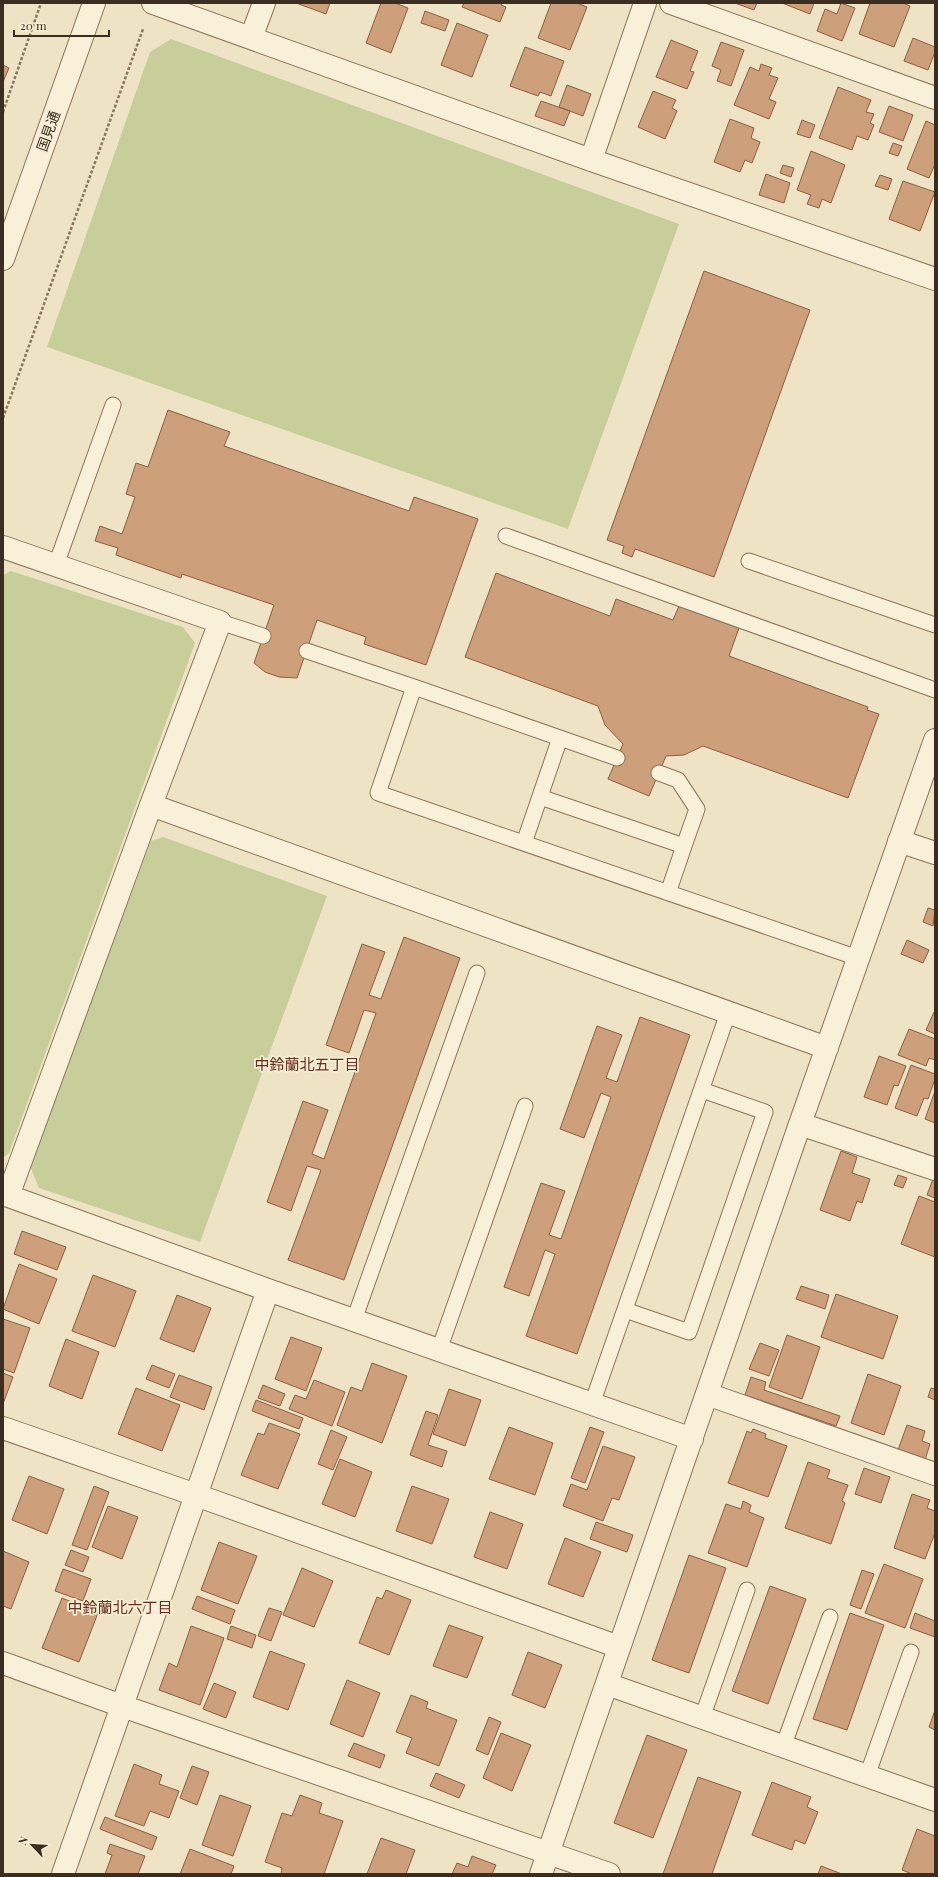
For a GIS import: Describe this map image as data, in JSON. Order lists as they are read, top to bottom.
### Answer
{
  "streets": {
    "street": ["国見通"]
  },
  "districts": ["中鈴蘭北五丁目", "中鈴蘭北六丁目"],
  "scale_bar": "20 m",
  "north": "top left"
}
